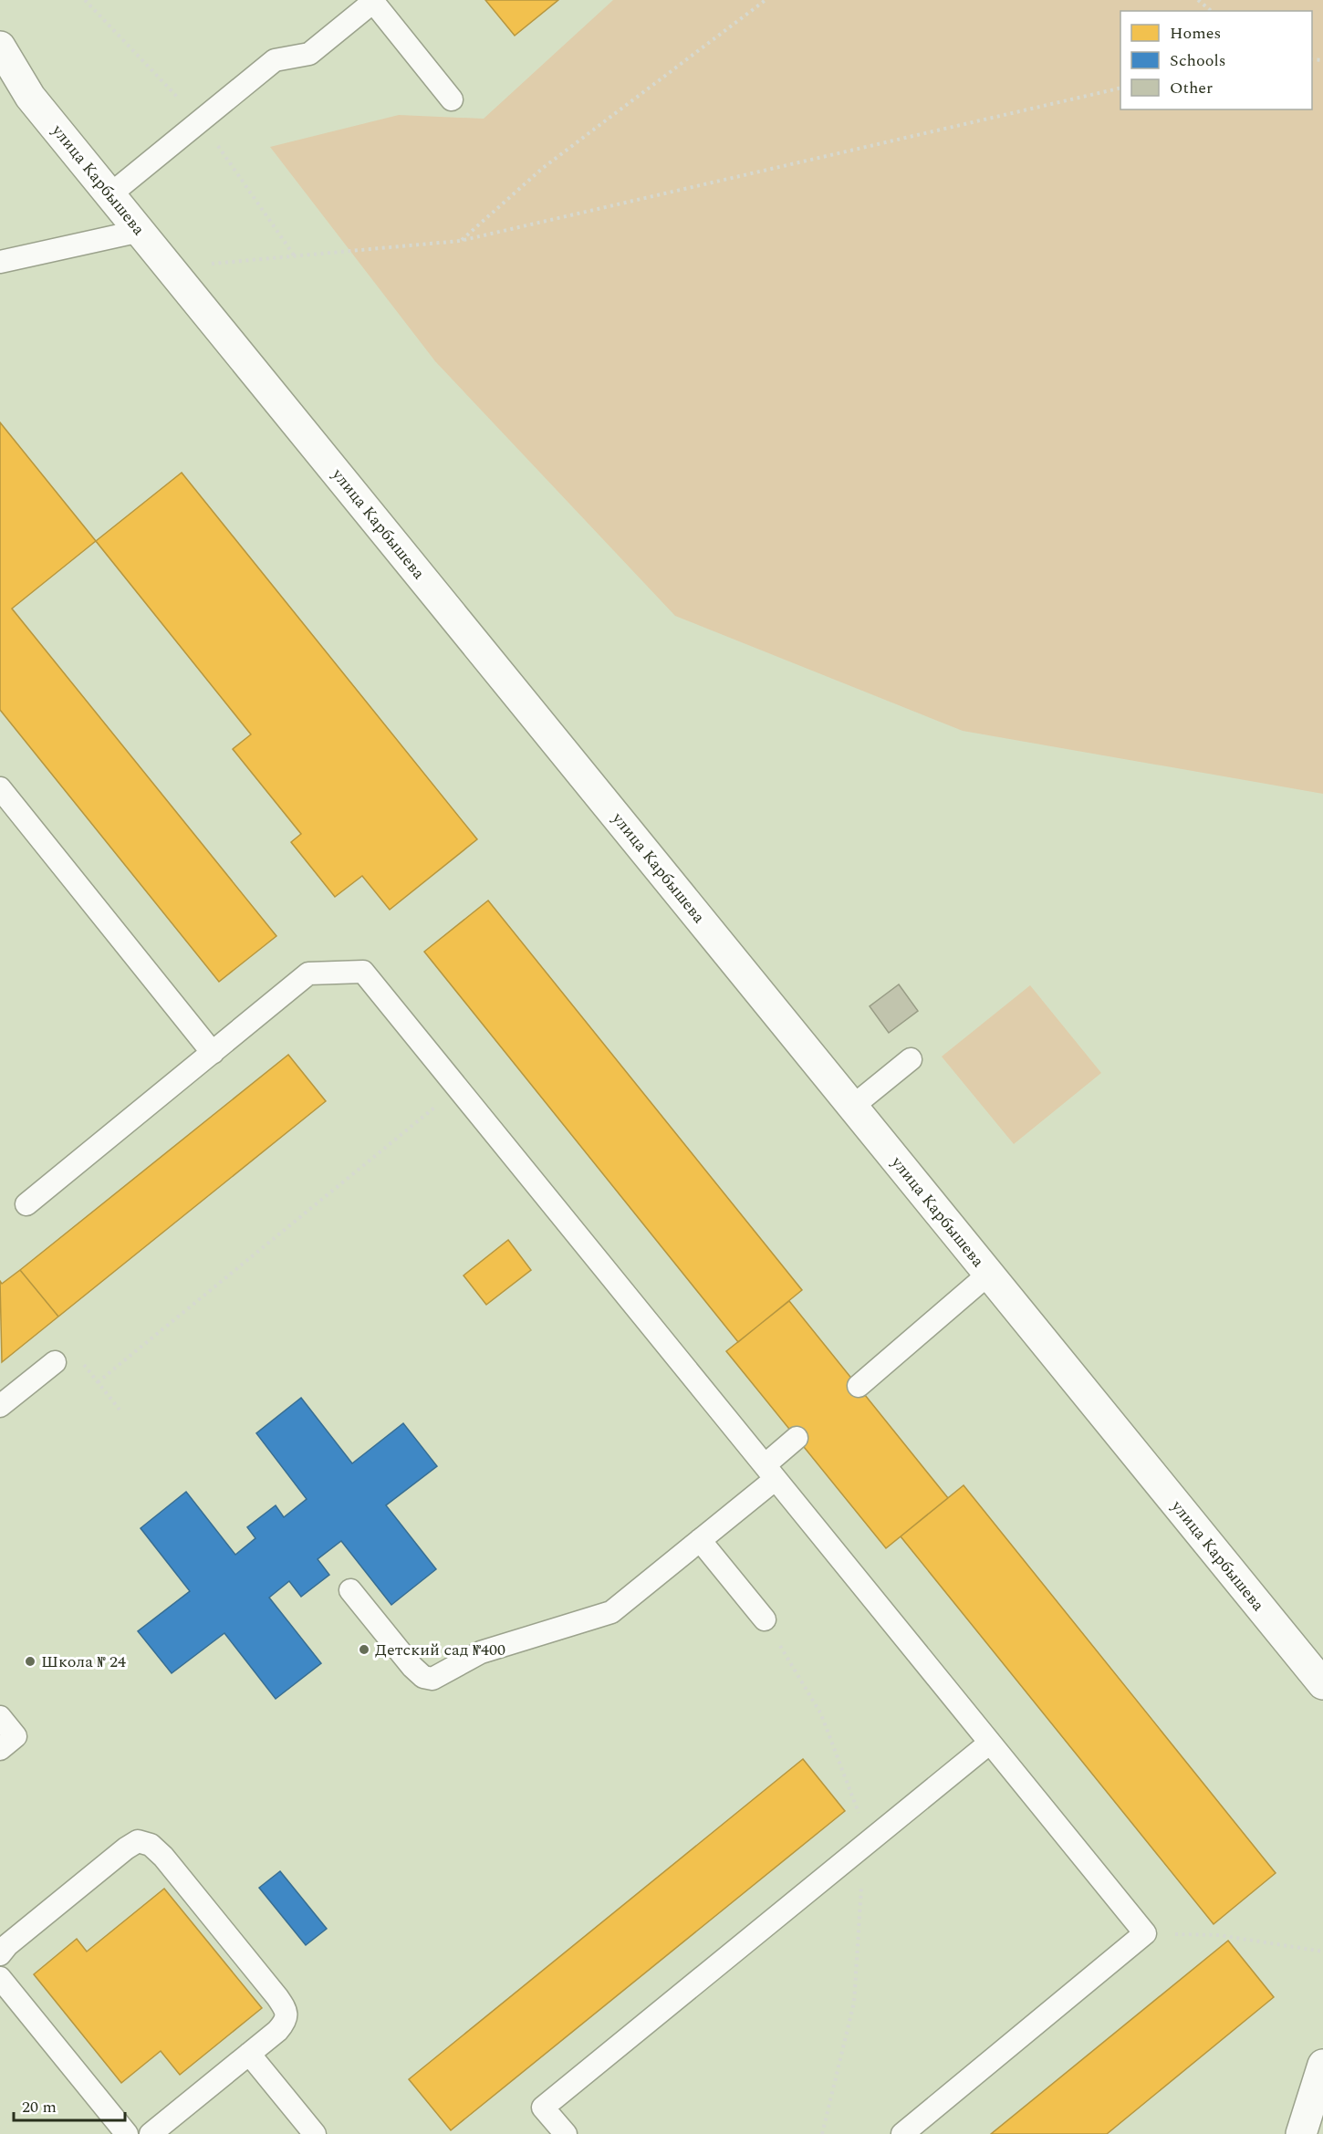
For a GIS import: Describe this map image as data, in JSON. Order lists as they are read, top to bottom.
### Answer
{
  "streets": {
    "street": ["улица Карбышева"]
  },
  "places": ["Детский сад №400", "Школа № 24"],
  "legend": ["Homes", "Schools", "Other"],
  "scale_bar": "20 m"
}
